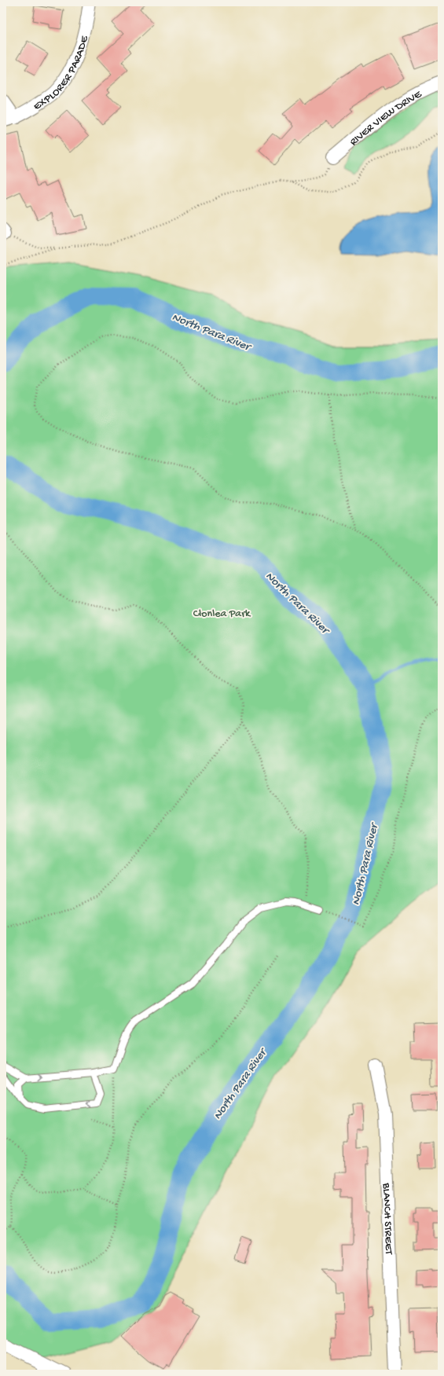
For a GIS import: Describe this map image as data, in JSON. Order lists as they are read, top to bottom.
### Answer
{
  "streets": {
    "street": ["EXPLORER PARADE", "RIVER VIEW DRIVE", "BLANCH STREET"]
  },
  "water": ["North Para River"],
  "parks": ["Clonlea Park"]
}
